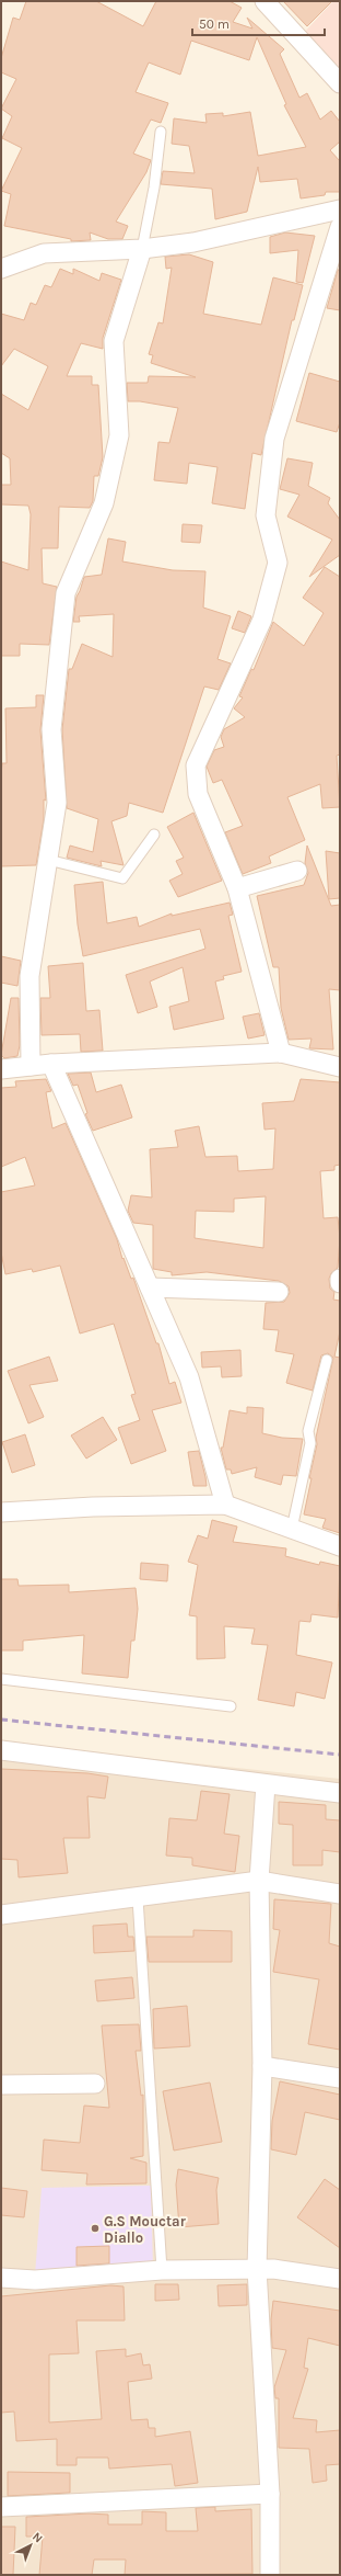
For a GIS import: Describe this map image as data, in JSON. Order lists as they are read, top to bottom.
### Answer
{
  "places": ["G.S Mouctar Diallo"],
  "scale_bar": "50 m",
  "north": "top right"
}
